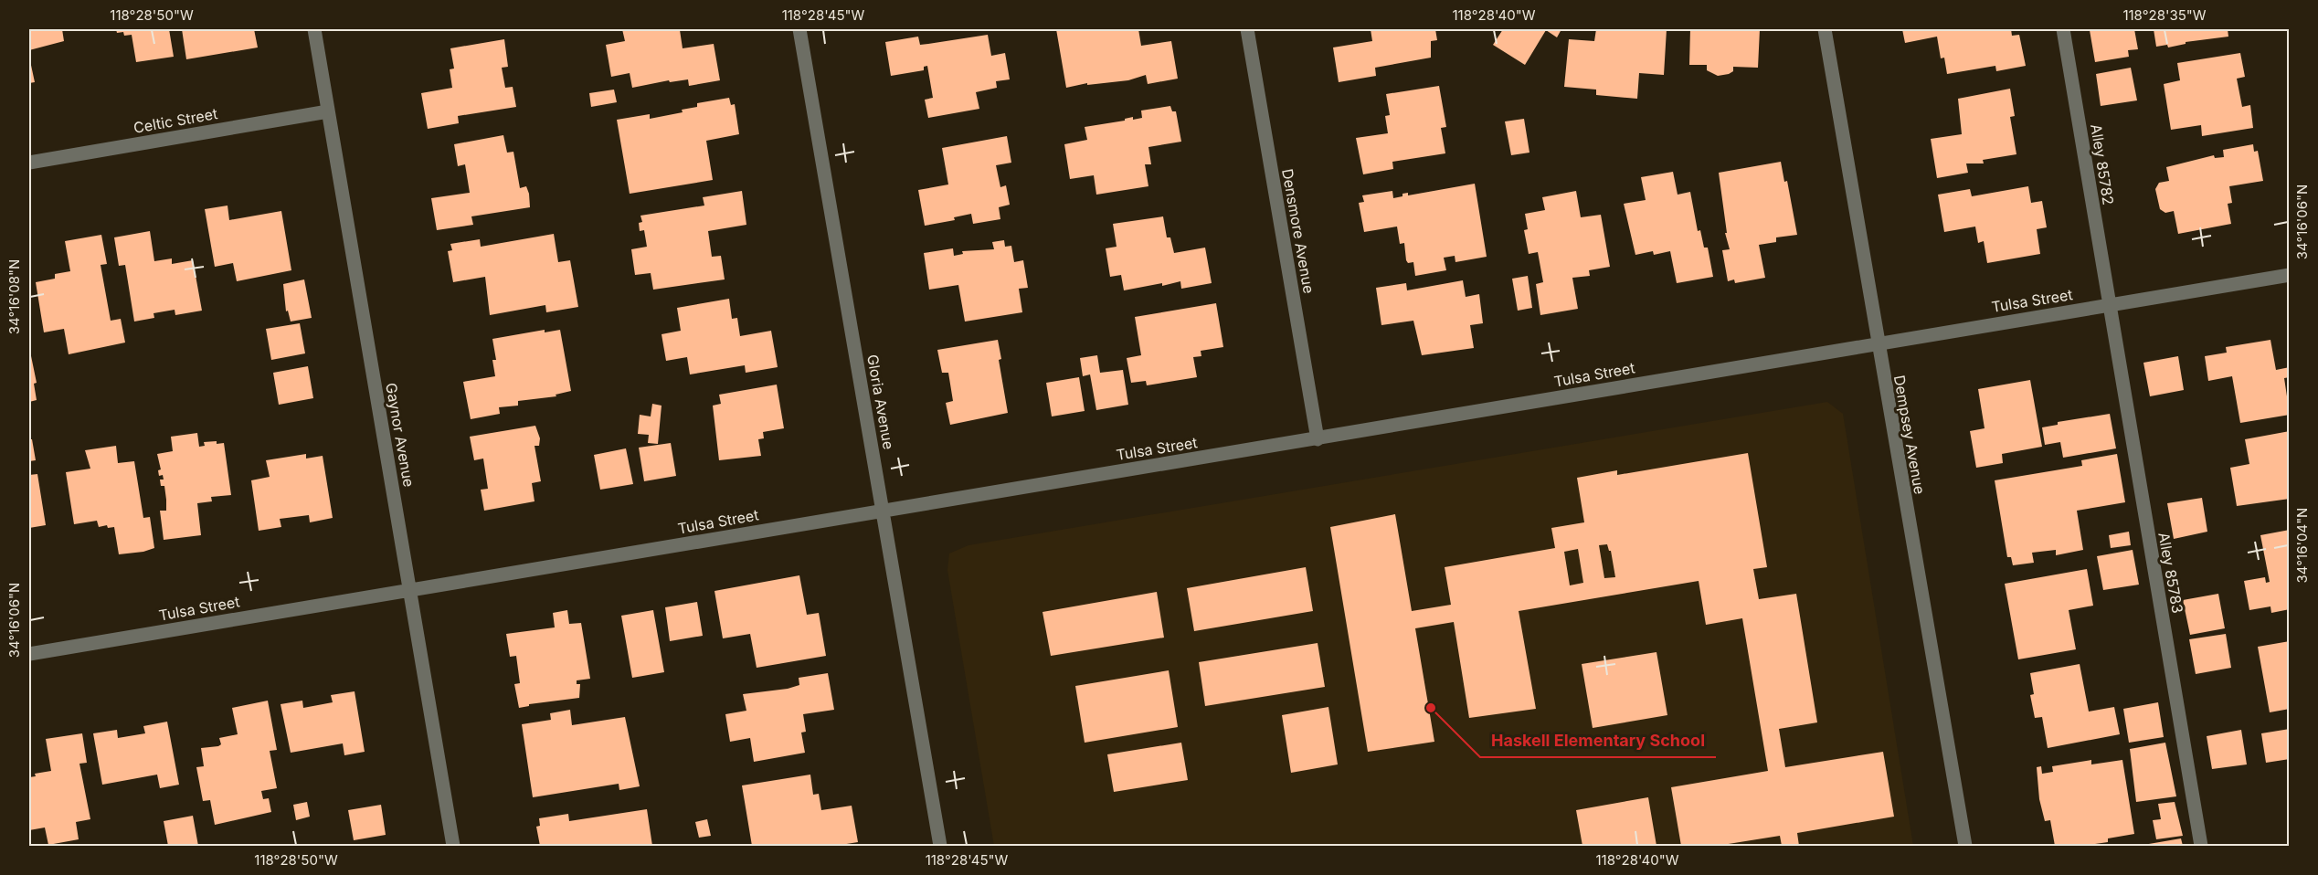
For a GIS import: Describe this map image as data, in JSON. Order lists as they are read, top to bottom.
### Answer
{
  "streets": {
    "street": [
      "Celtic Street",
      "Alley 85782",
      "Densmore Avenue",
      "Tulsa Street",
      "Gloria Avenue",
      "Gaynor Avenue",
      "Dempsey Avenue",
      "Alley 85783"
    ]
  },
  "crossings": [
    ["Celtic Street", "Gaynor Avenue"],
    ["Alley 85782", "Tulsa Street"],
    ["Alley 85782", "Alley 85783"],
    ["Densmore Avenue", "Tulsa Street"],
    ["Tulsa Street", "Gloria Avenue"],
    ["Tulsa Street", "Gaynor Avenue"],
    ["Tulsa Street", "Dempsey Avenue"],
    ["Tulsa Street", "Alley 85783"]
  ],
  "places": ["Haskell Elementary School"],
  "coordinates": [
    "118°28'50\"W",
    "118°28'45\"W",
    "118°28'40\"W",
    "118°28'35\"W",
    "34°16'06\"N",
    "34°16'08\"N",
    "34°16'04\"N"
  ]
}
